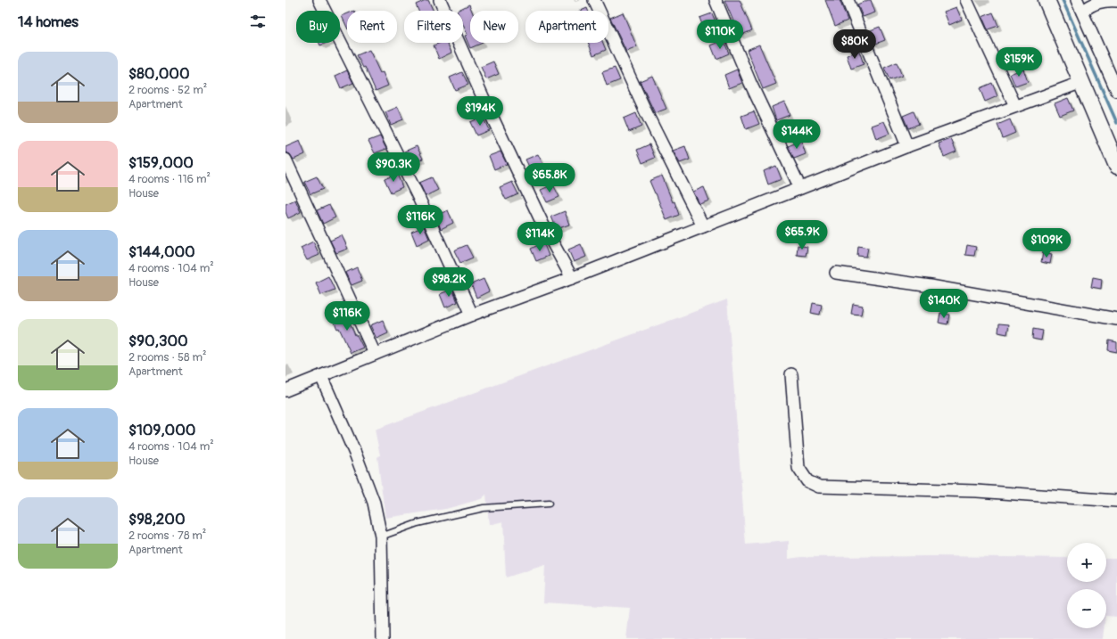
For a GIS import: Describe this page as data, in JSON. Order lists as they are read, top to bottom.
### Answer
{
  "page": {
    "heading": "14 homes",
    "chip": [
      "Buy",
      "Rent",
      "Filters",
      "New",
      "Apartment"
    ],
    "price": [
      "$110K",
      "$80K",
      "$159K",
      "$194K",
      "$144K",
      "$90.3K",
      "$65.8K",
      "$116K",
      "$65.9K",
      "$114K",
      "$109K",
      "$98.2K",
      "$140K",
      "$116K"
    ],
    "list": [
      {
        "name": "$80,000",
        "note": "2 rooms · 52 m² · Apartment"
      },
      {
        "name": "$159,000",
        "note": "4 rooms · 116 m² · House"
      },
      {
        "name": "$144,000",
        "note": "4 rooms · 104 m² · House"
      },
      {
        "name": "$90,300",
        "note": "2 rooms · 58 m² · Apartment"
      },
      {
        "name": "$109,000",
        "note": "4 rooms · 104 m² · House"
      },
      {
        "name": "$98,200",
        "note": "2 rooms · 78 m² · Apartment"
      }
    ],
    "map_buttons": ["+", "−"]
  }
}
